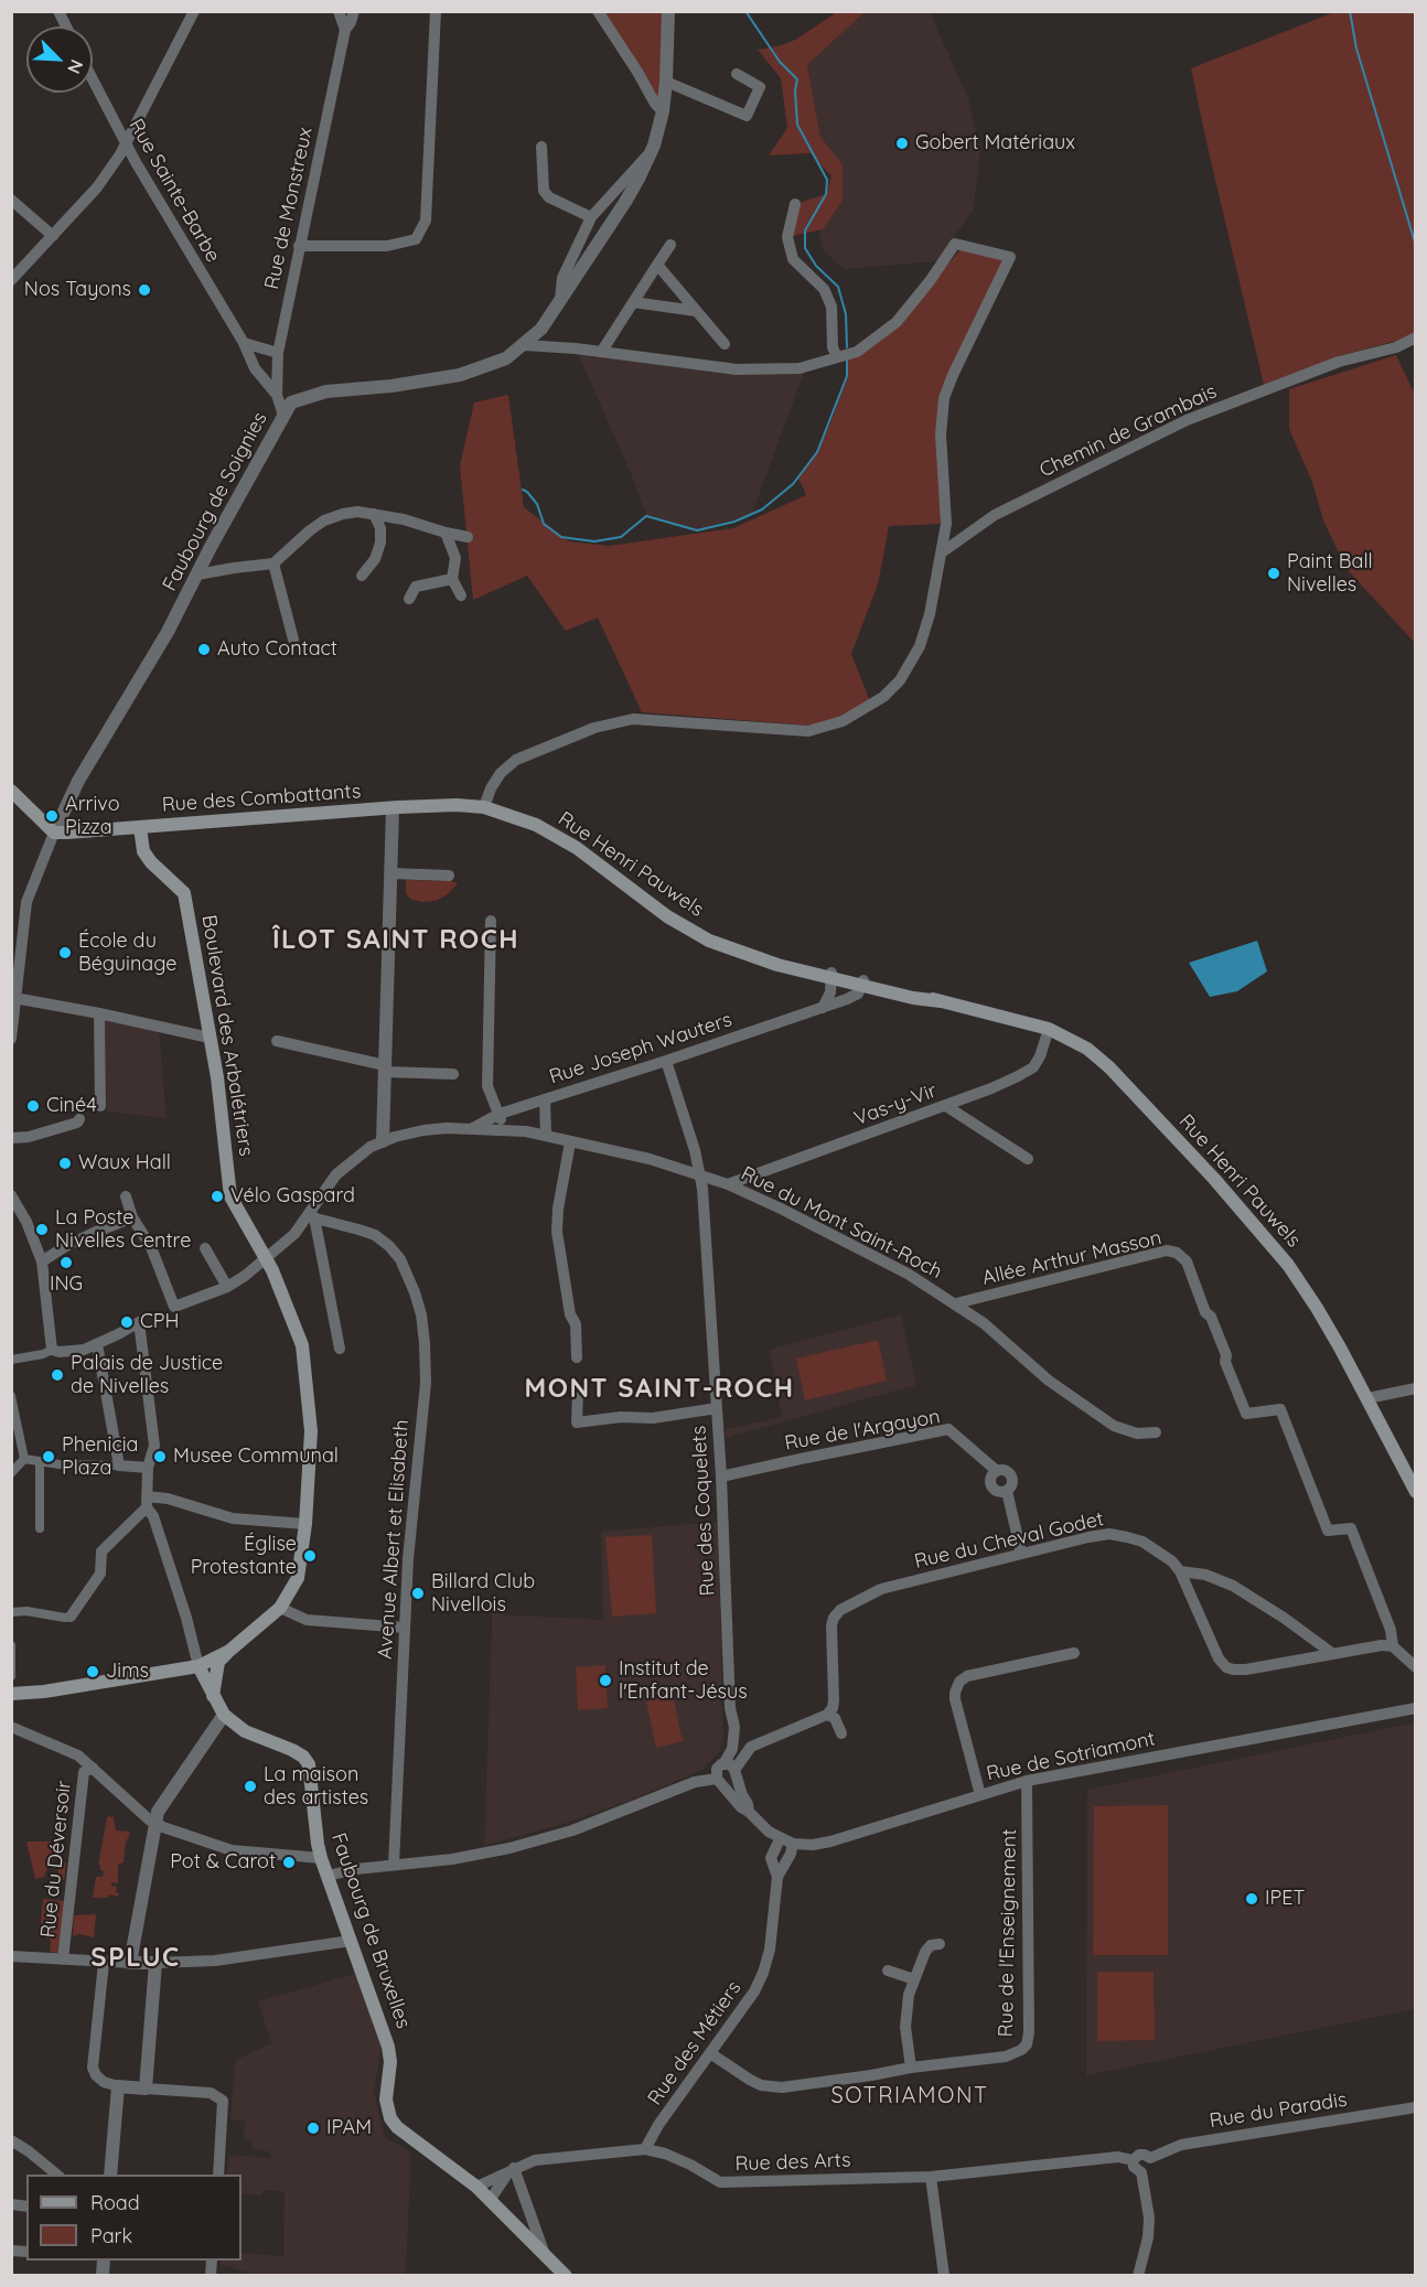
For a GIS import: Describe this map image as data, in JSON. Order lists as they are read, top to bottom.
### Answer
{
  "streets": {
    "main road": [
      "Rue des Combattants",
      "Rue Henri Pauwels",
      "Boulevard des Arbalétriers",
      "Faubourg de Bruxelles"
    ],
    "street": [
      "Rue Sainte-Barbe",
      "Rue de Monstreux",
      "Chemin de Grambais",
      "Faubourg de Soignies",
      "Rue Joseph Wauters",
      "Vas-y-Vir",
      "Rue du Mont Saint-Roch",
      "Allée Arthur Masson",
      "Rue de l'Argayon",
      "Rue des Coquelets",
      "Avenue Albert et Elisabeth",
      "Rue du Cheval Godet",
      "Rue de Sotriamont",
      "Rue du Déversoir",
      "Rue de l'Enseignement",
      "Rue des Métiers",
      "Rue du Paradis",
      "Rue des Arts"
    ]
  },
  "crossings": [
    ["Rue Sainte-Barbe", "Rue de Monstreux"],
    ["Rue de Monstreux", "Faubourg de Soignies"],
    ["Faubourg de Soignies", "Rue des Combattants"],
    ["Rue des Combattants", "Rue Henri Pauwels"],
    ["Rue des Combattants", "Boulevard des Arbalétriers"],
    ["Rue Henri Pauwels", "Rue Joseph Wauters"],
    ["Rue Henri Pauwels", "Vas-y-Vir"],
    ["Boulevard des Arbalétriers", "Rue du Mont Saint-Roch"],
    ["Rue Joseph Wauters", "Rue du Mont Saint-Roch"],
    ["Rue Joseph Wauters", "Rue des Coquelets"],
    ["Vas-y-Vir", "Rue du Mont Saint-Roch"],
    ["Rue du Mont Saint-Roch", "Allée Arthur Masson"],
    ["Rue du Mont Saint-Roch", "Rue des Coquelets"],
    ["Rue du Mont Saint-Roch", "Avenue Albert et Elisabeth"],
    ["Allée Arthur Masson", "Rue du Cheval Godet"],
    ["Rue de l'Argayon", "Rue des Coquelets"],
    ["Rue de l'Argayon", "Rue du Cheval Godet"],
    ["Rue de Sotriamont", "Rue de l'Enseignement"],
    ["Faubourg de Bruxelles", "Rue des Arts"],
    ["Rue de l'Enseignement", "Rue des Métiers"],
    ["Rue des Métiers", "Rue des Arts"],
    ["Rue du Paradis", "Rue des Arts"]
  ],
  "districts": [
    "ÎLOT SAINT ROCH",
    "MONT SAINT-ROCH",
    "SPLUC",
    "SOTRIAMONT"
  ],
  "places": [
    "Gobert Matériaux",
    "Nos Tayons",
    "Paint Ball Nivelles",
    "Auto Contact",
    "Arrivo Pizza",
    "École du Béguinage",
    "Ciné4",
    "Waux Hall",
    "Vélo Gaspard",
    "La Poste Nivelles Centre",
    "ING",
    "CPH",
    "Palais de Justice de Nivelles",
    "Phenicia Plaza",
    "Musee Communal",
    "Église Protestante",
    "Billard Club Nivellois",
    "Jims",
    "Institut de l'Enfant-Jésus",
    "La maison des artistes",
    "Pot & Carot",
    "IPET",
    "IPAM"
  ],
  "legend": ["Road", "Park"],
  "north": "bottom right"
}
